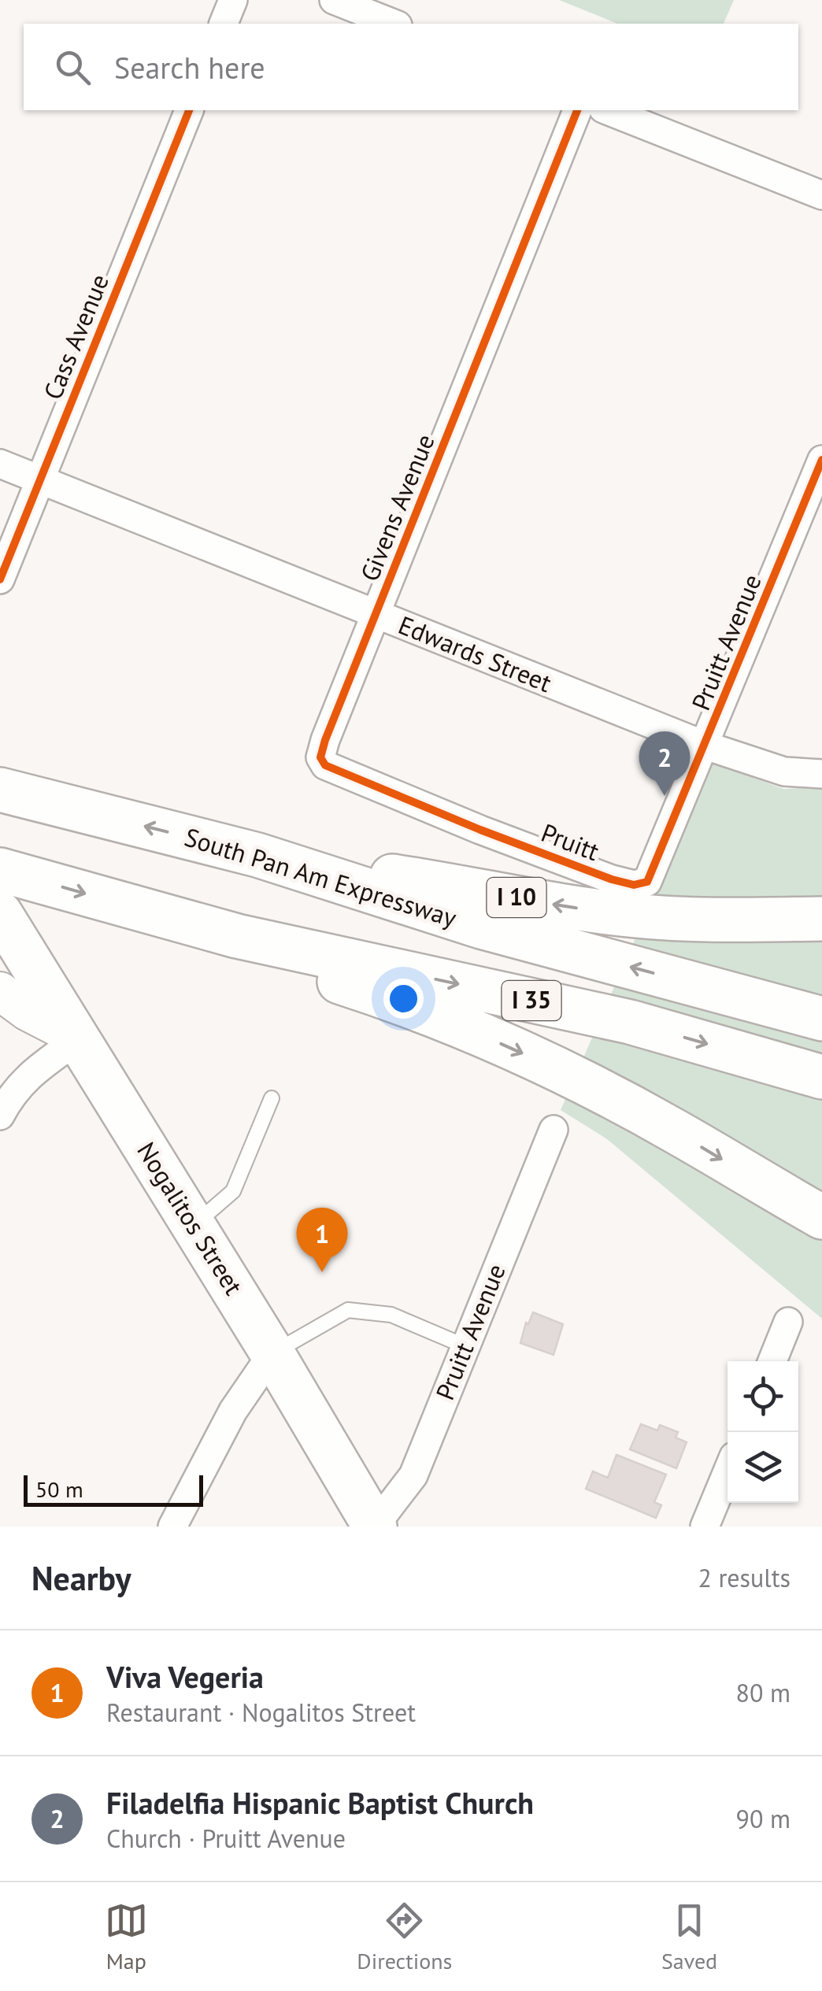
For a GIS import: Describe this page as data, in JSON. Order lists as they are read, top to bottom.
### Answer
{
  "streets": {
    "main road": [
      "South Pan Am Expressway",
      "I 10",
      "I 35",
      "Nogalitos Street"
    ],
    "street": [
      "Cass Avenue",
      "Givens Avenue",
      "Pruitt Avenue",
      "Edwards Street",
      "Pruitt"
    ]
  },
  "crossings": [
    ["Cass Avenue", "Edwards Street"],
    ["Givens Avenue", "Edwards Street"],
    ["Givens Avenue", "Pruitt"],
    ["Pruitt Avenue", "Edwards Street"],
    ["Pruitt Avenue", "Pruitt"],
    ["Pruitt Avenue", "Nogalitos Street"],
    ["South Pan Am Expressway", "I 10"]
  ],
  "scale_bar": "50 m",
  "page": {
    "search": "Search here",
    "pins": ["2", "1"],
    "scale": "50 m",
    "heading": ["Nearby", "2 results"],
    "list": [
      {
        "mark": "1",
        "name": "Viva Vegeria",
        "note": "Restaurant · Nogalitos Street",
        "value": "80 m"
      },
      {
        "mark": "2",
        "name": "Filadelfia Hispanic Baptist Church",
        "note": "Church · Pruitt Avenue",
        "value": "90 m"
      }
    ],
    "nav": ["Map", "Directions", "Saved"]
  }
}
